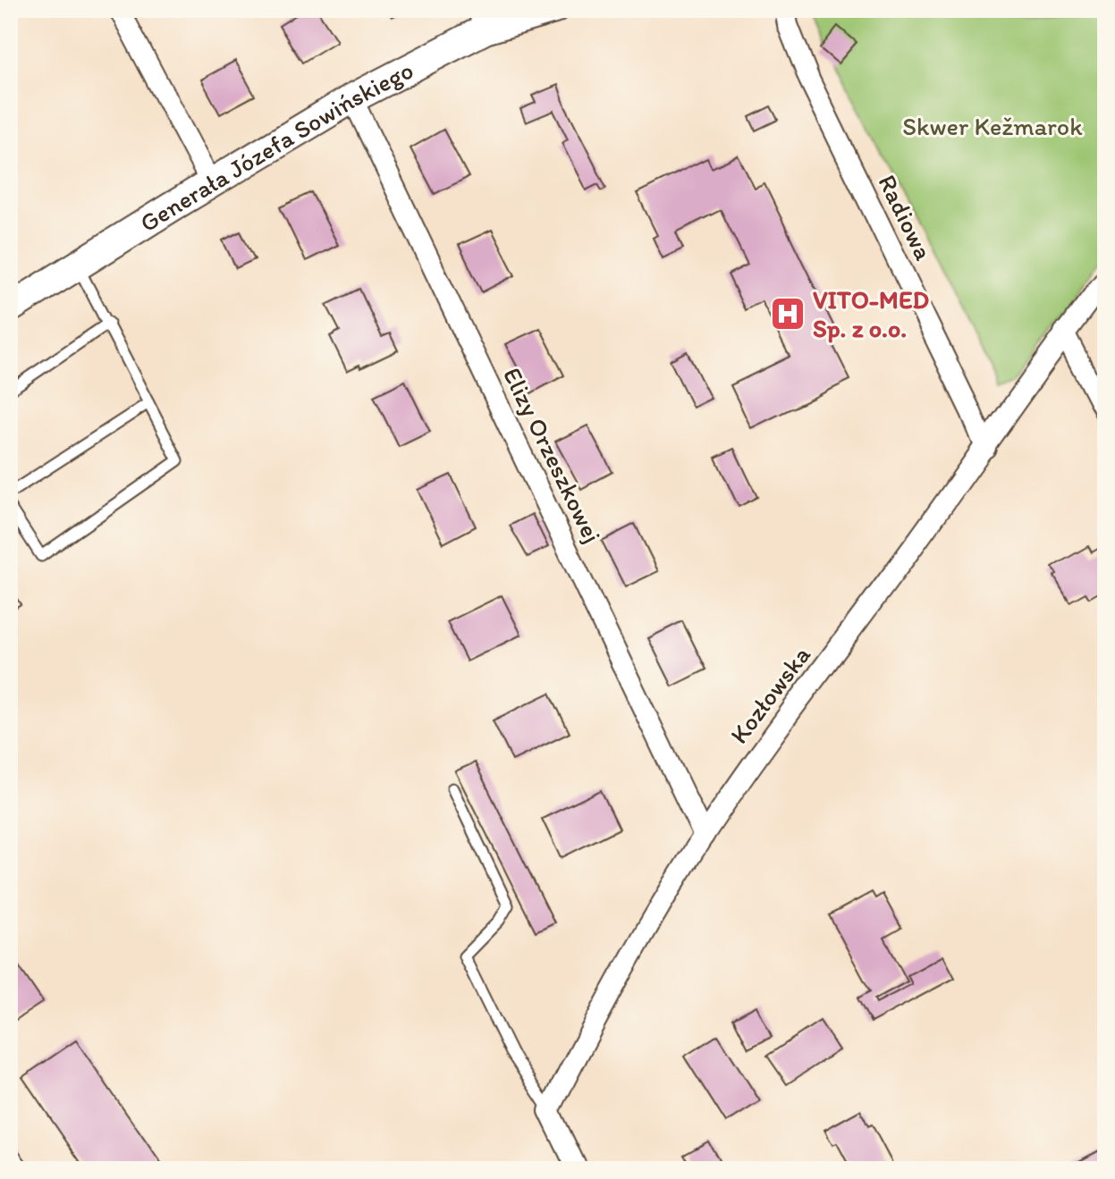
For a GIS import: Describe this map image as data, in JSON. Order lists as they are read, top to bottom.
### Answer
{
  "streets": {
    "street": [
      "Generała Józefa Sowińskiego",
      "Radiowa",
      "Elizy Orzeszkowej",
      "Kozłowska"
    ]
  },
  "crossings": [
    ["Generała Józefa Sowińskiego", "Elizy Orzeszkowej"],
    ["Radiowa", "Kozłowska"],
    ["Elizy Orzeszkowej", "Kozłowska"]
  ],
  "parks": ["Skwer Kežmarok"],
  "places": {
    "hospital": ["VITO-MED Sp. z o.o."]
  }
}
